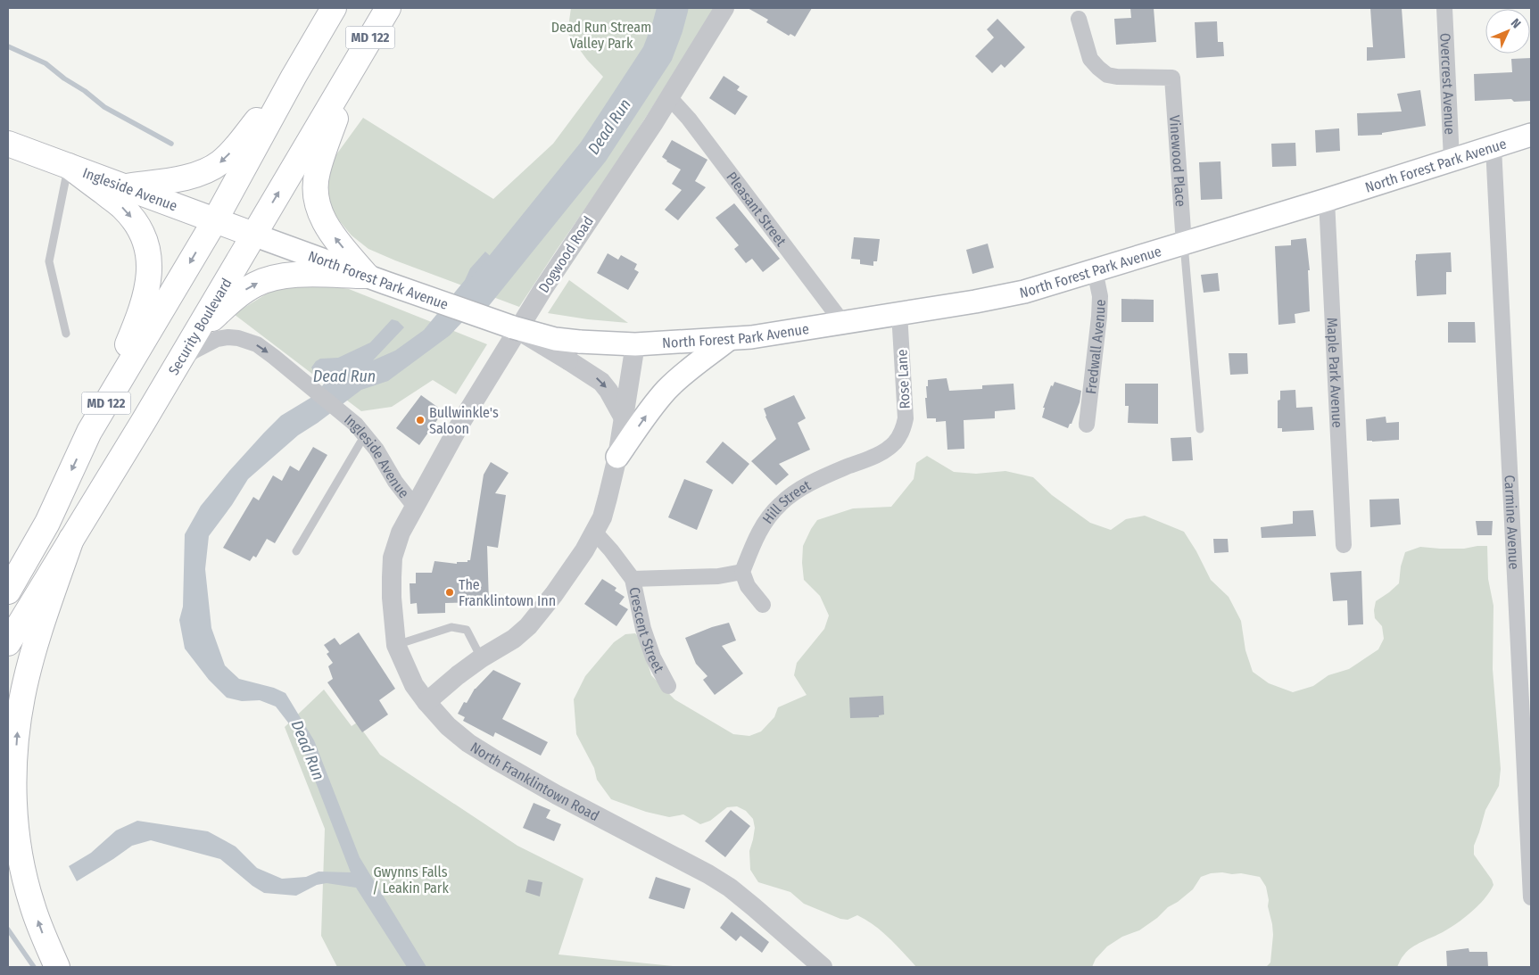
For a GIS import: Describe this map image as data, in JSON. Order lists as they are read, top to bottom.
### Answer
{
  "streets": {
    "main road": [
      "MD 122",
      "North Forest Park Avenue",
      "Ingleside Avenue",
      "Security Boulevard"
    ],
    "street": [
      "Overcrest Avenue",
      "Vinewood Place",
      "Pleasant Street",
      "Dogwood Road",
      "Fredwall Avenue",
      "Maple Park Avenue",
      "Rose Lane",
      "Hill Street",
      "Carmine Avenue",
      "Crescent Street",
      "North Franklintown Road"
    ]
  },
  "crossings": [
    ["MD 122", "Ingleside Avenue"],
    ["Overcrest Avenue", "North Forest Park Avenue"],
    ["Vinewood Place", "North Forest Park Avenue"],
    ["North Forest Park Avenue", "Ingleside Avenue"],
    ["North Forest Park Avenue", "Pleasant Street"],
    ["North Forest Park Avenue", "Security Boulevard"],
    ["North Forest Park Avenue", "Fredwall Avenue"],
    ["North Forest Park Avenue", "Maple Park Avenue"],
    ["North Forest Park Avenue", "Rose Lane"],
    ["North Forest Park Avenue", "Carmine Avenue"],
    ["Ingleside Avenue", "Dogwood Road"],
    ["Ingleside Avenue", "Security Boulevard"],
    ["Ingleside Avenue", "North Franklintown Road"],
    ["Pleasant Street", "Dogwood Road"],
    ["Dogwood Road", "North Franklintown Road"],
    ["Rose Lane", "Hill Street"]
  ],
  "water": ["Dead Run"],
  "parks": ["Dead Run Stream Valley Park", "Gwynns Falls / Leakin Park"],
  "places": ["Bullwinkle's Saloon", "The Franklintown Inn"],
  "north": "top right"
}
